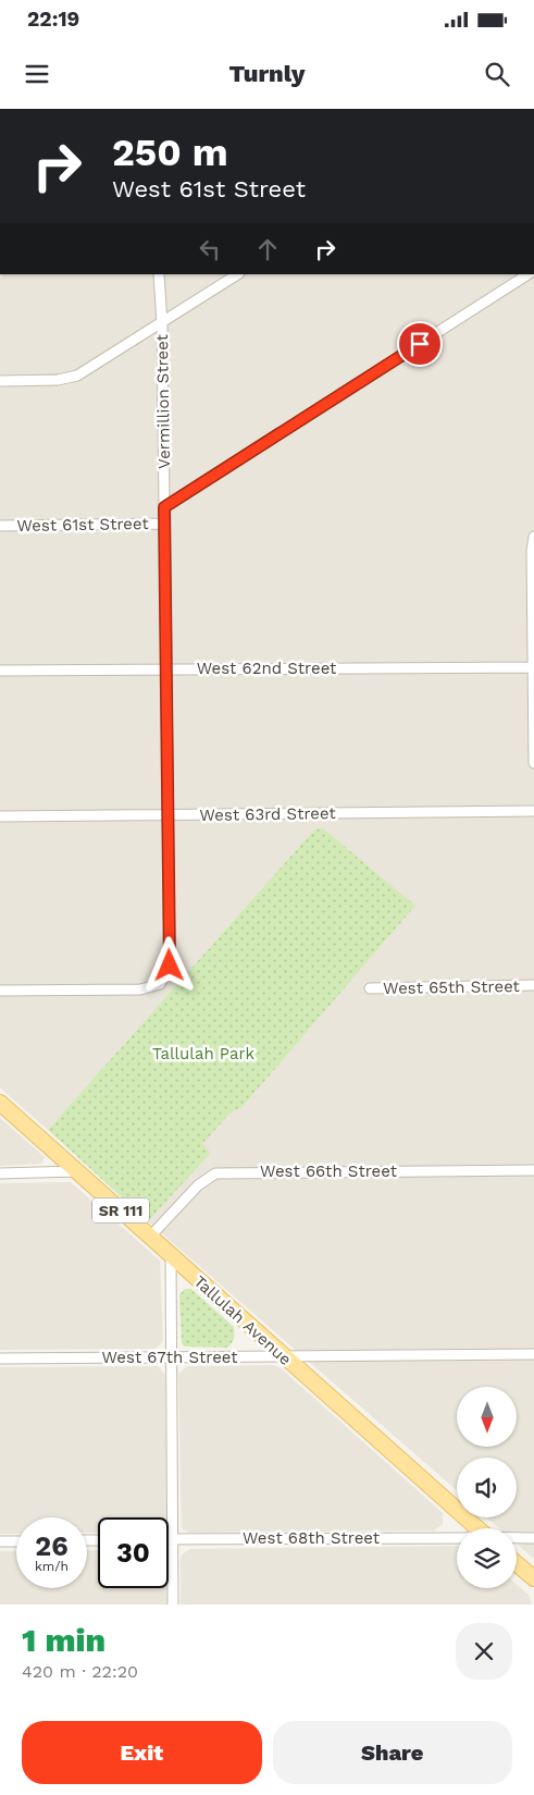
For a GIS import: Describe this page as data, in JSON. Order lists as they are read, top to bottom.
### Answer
{
  "streets": {
    "main road": ["SR 111", "Tallulah Avenue"],
    "street": [
      "Vermillion Street",
      "West 61st Street",
      "West 62nd Street",
      "West 63rd Street",
      "West 65th Street",
      "West 66th Street",
      "West 67th Street",
      "West 68th Street"
    ]
  },
  "crossings": [
    ["Vermillion Street", "West 61st Street"],
    ["Vermillion Street", "West 62nd Street"],
    ["Vermillion Street", "West 63rd Street"],
    ["West 66th Street", "Tallulah Avenue"],
    ["Tallulah Avenue", "West 67th Street"]
  ],
  "parks": ["Tallulah Park"],
  "north": "bottom",
  "page": {
    "status": "22:19",
    "header": "Turnly",
    "turn": ["250 m", "West 61st Street"],
    "speed": "26 km/h",
    "limit": "30",
    "heading": ["1 min", "420 m · 22:20"],
    "buttons": ["Exit", "Share"]
  }
}
